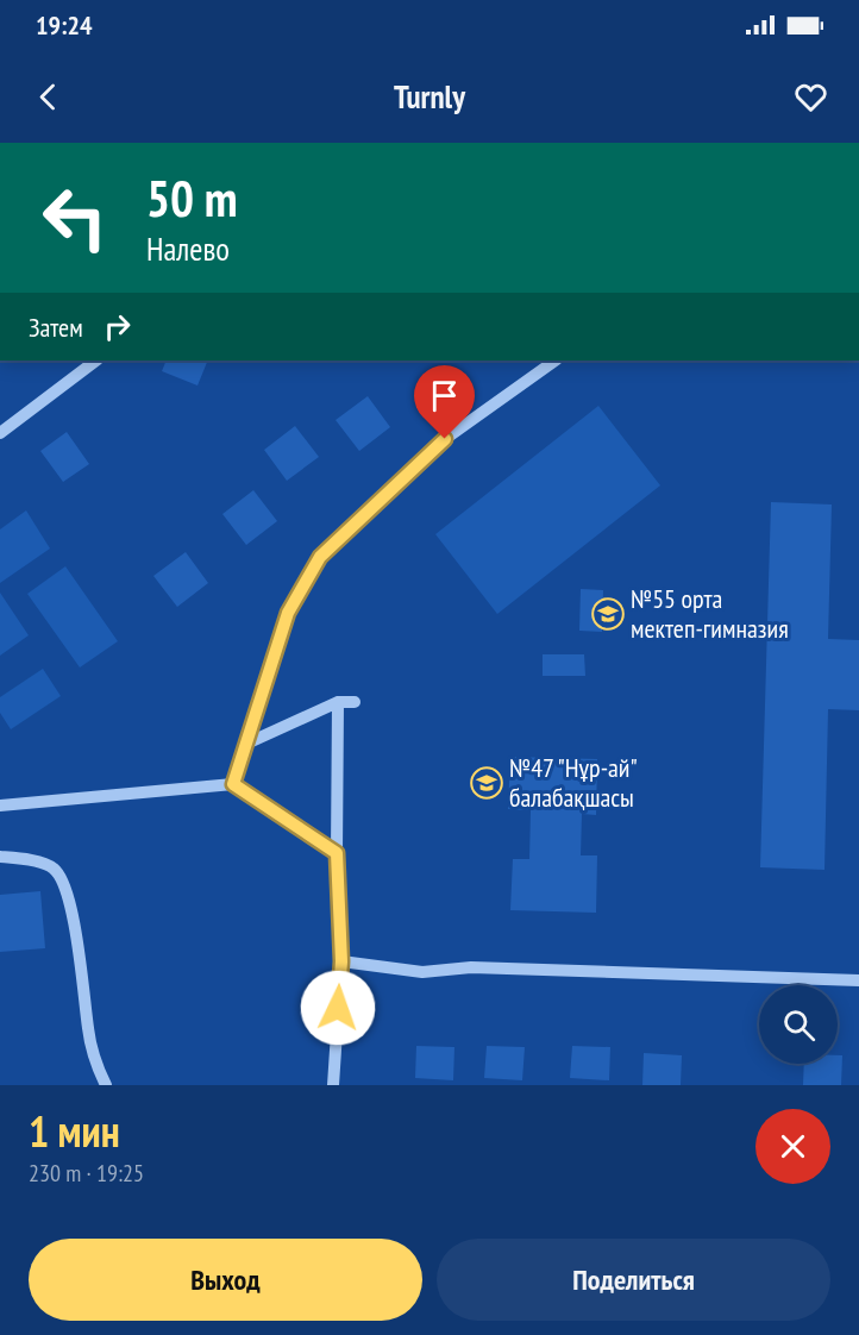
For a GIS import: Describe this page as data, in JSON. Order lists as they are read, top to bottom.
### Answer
{
  "places": {
    "school or university": ["№55 орта мектеп-гимназия", "№47 \"Нұр-ай\" балабақшасы"]
  },
  "page": {
    "status": "19:24",
    "header": "Turnly",
    "turn": ["50 m", "Налево"],
    "then": "Затем",
    "heading": ["1 мин", "230 m · 19:25"],
    "buttons": ["Выход", "Поделиться"]
  }
}
